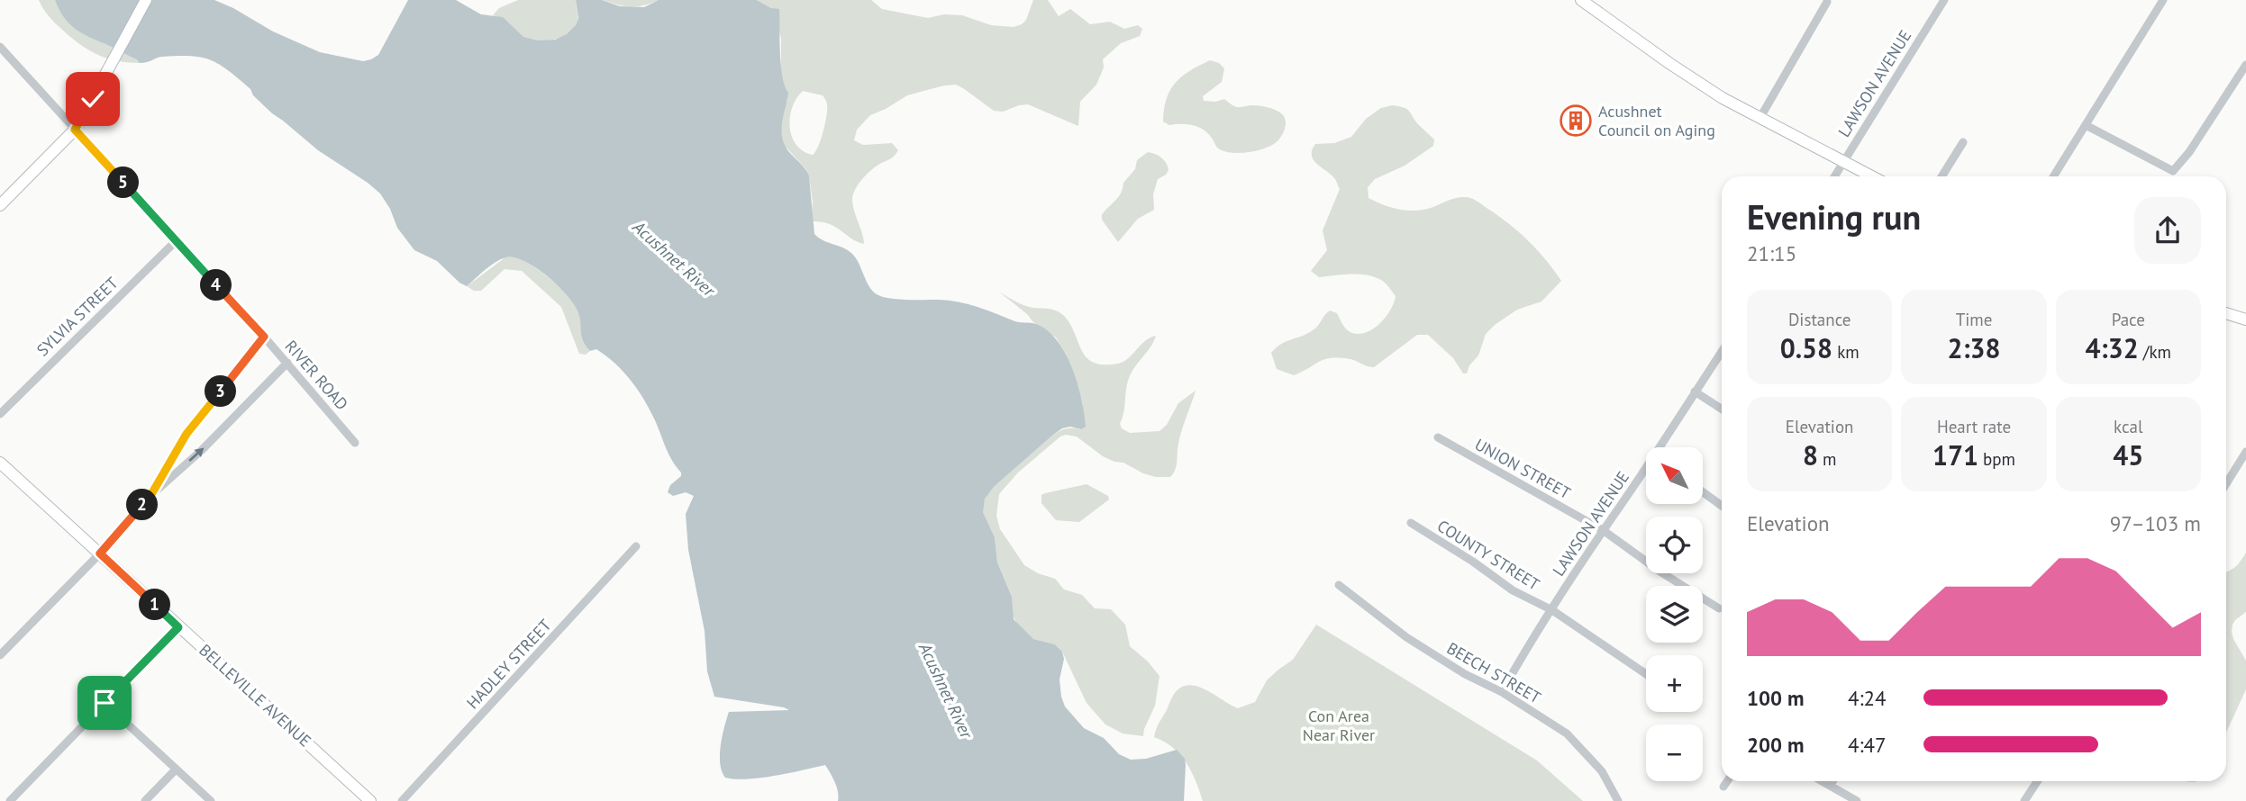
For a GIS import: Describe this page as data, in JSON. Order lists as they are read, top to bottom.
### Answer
{
  "streets": {
    "main road": ["BELLEVILLE AVENUE"],
    "street": [
      "LAWSON AVENUE",
      "SYLVIA STREET",
      "RIVER ROAD",
      "UNION STREET",
      "COUNTY STREET",
      "HADLEY STREET",
      "BEECH STREET"
    ]
  },
  "crossings": [
    ["LAWSON AVENUE", "UNION STREET"],
    ["LAWSON AVENUE", "COUNTY STREET"],
    ["LAWSON AVENUE", "BEECH STREET"],
    ["SYLVIA STREET", "RIVER ROAD"]
  ],
  "water": ["Acushnet River"],
  "parks": ["Con Area Near River"],
  "places": {
    "building": ["Acushnet Council on Aging"]
  },
  "north": "top left",
  "page": {
    "pins": [
      "5",
      "4",
      "3",
      "2",
      "1"
    ],
    "heading": ["Evening run", "21:15"],
    "stats": [
      ["Distance", "0.58 km"],
      ["Time", "2:38"],
      ["Pace", "4:32 /km"],
      ["Elevation", "8 m"],
      ["Heart rate", "171 bpm"],
      ["kcal", "45"]
    ],
    "map_buttons": ["+", "−"],
    "chart": ["Elevation", "97–103 m"],
    "list": [
      {
        "name": "100 m",
        "note": "4:24"
      },
      {
        "name": "200 m",
        "note": "4:47"
      }
    ]
  }
}
